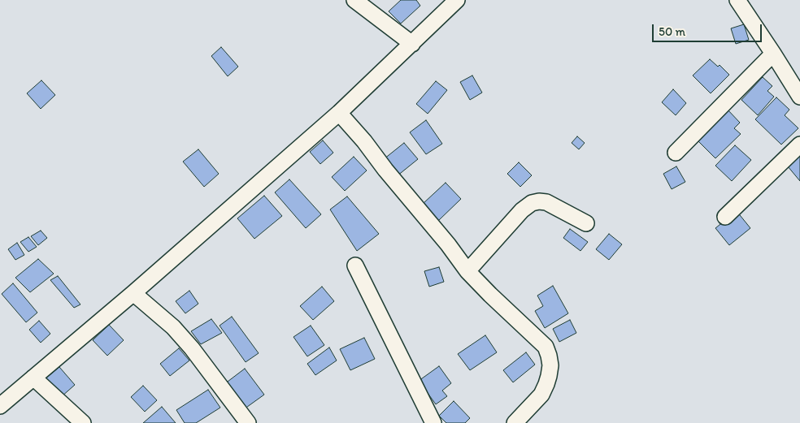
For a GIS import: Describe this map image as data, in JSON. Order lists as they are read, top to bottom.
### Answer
{
  "scale_bar": "50 m"
}
